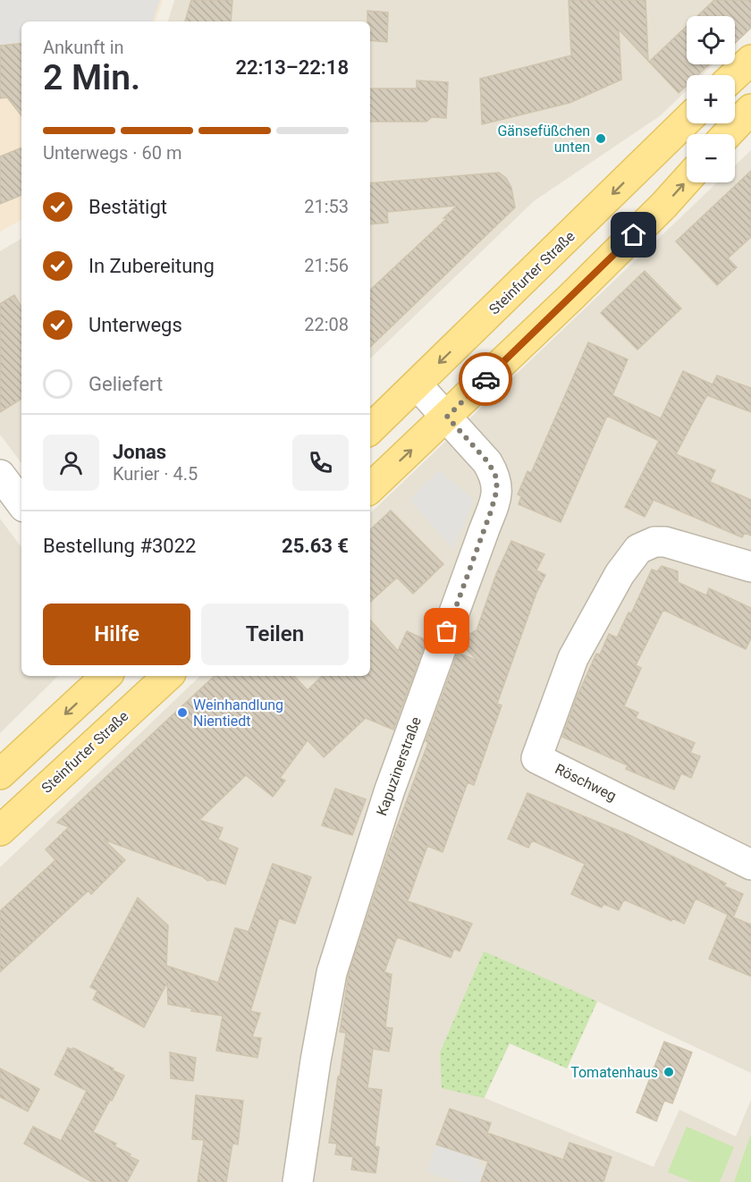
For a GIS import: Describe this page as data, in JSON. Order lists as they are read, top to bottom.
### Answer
{
  "streets": {
    "main road": ["Steinfurter Straße"],
    "street": ["Kapuzinerstraße", "Röschweg"]
  },
  "crossings": [
    ["Steinfurter Straße", "Kapuzinerstraße"]
  ],
  "places": ["Gänsefüßchen unten", "Weinhandlung Nientiedt", "Tomatenhaus"],
  "page": {
    "map_buttons": ["+", "−"],
    "heading": ["2 Min.", "Ankunft in", "22:13–22:18"],
    "panel": [
      "Jonas",
      "Kurier · 4.5",
      "Bestellung #3022",
      "25.63 €"
    ],
    "bar": "Unterwegs · 60 m",
    "list": [
      ["Bestätigt", "21:53"],
      ["In Zubereitung", "21:56"],
      ["Unterwegs", "22:08"],
      "Geliefert"
    ],
    "buttons": ["Hilfe", "Teilen"]
  }
}
